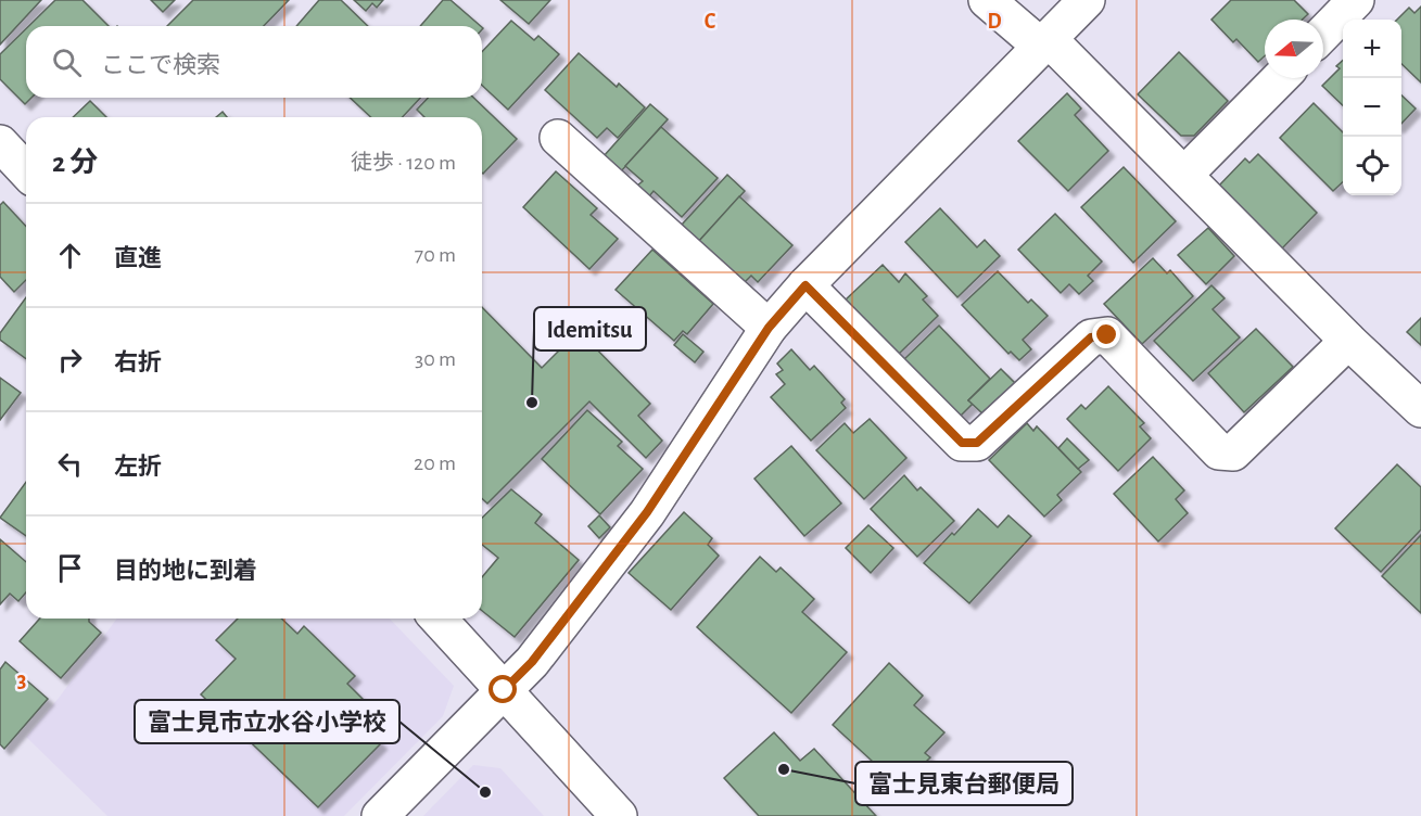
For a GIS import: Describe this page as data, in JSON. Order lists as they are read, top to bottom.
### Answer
{
  "places": ["Idemitsu", "富士見東台郵便局", "富士見市立水谷小学校"],
  "north": "left",
  "page": {
    "map_buttons": ["+", "−"],
    "search": "ここで検索",
    "heading": ["2 分", "徒歩 · 120 m"],
    "list": [
      ["直進", "70 m"],
      ["右折", "30 m"],
      ["左折", "20 m"],
      "目的地に到着"
    ]
  },
  "grid": {
    "columns": ["C", "D"],
    "rows": ["3"]
  }
}
